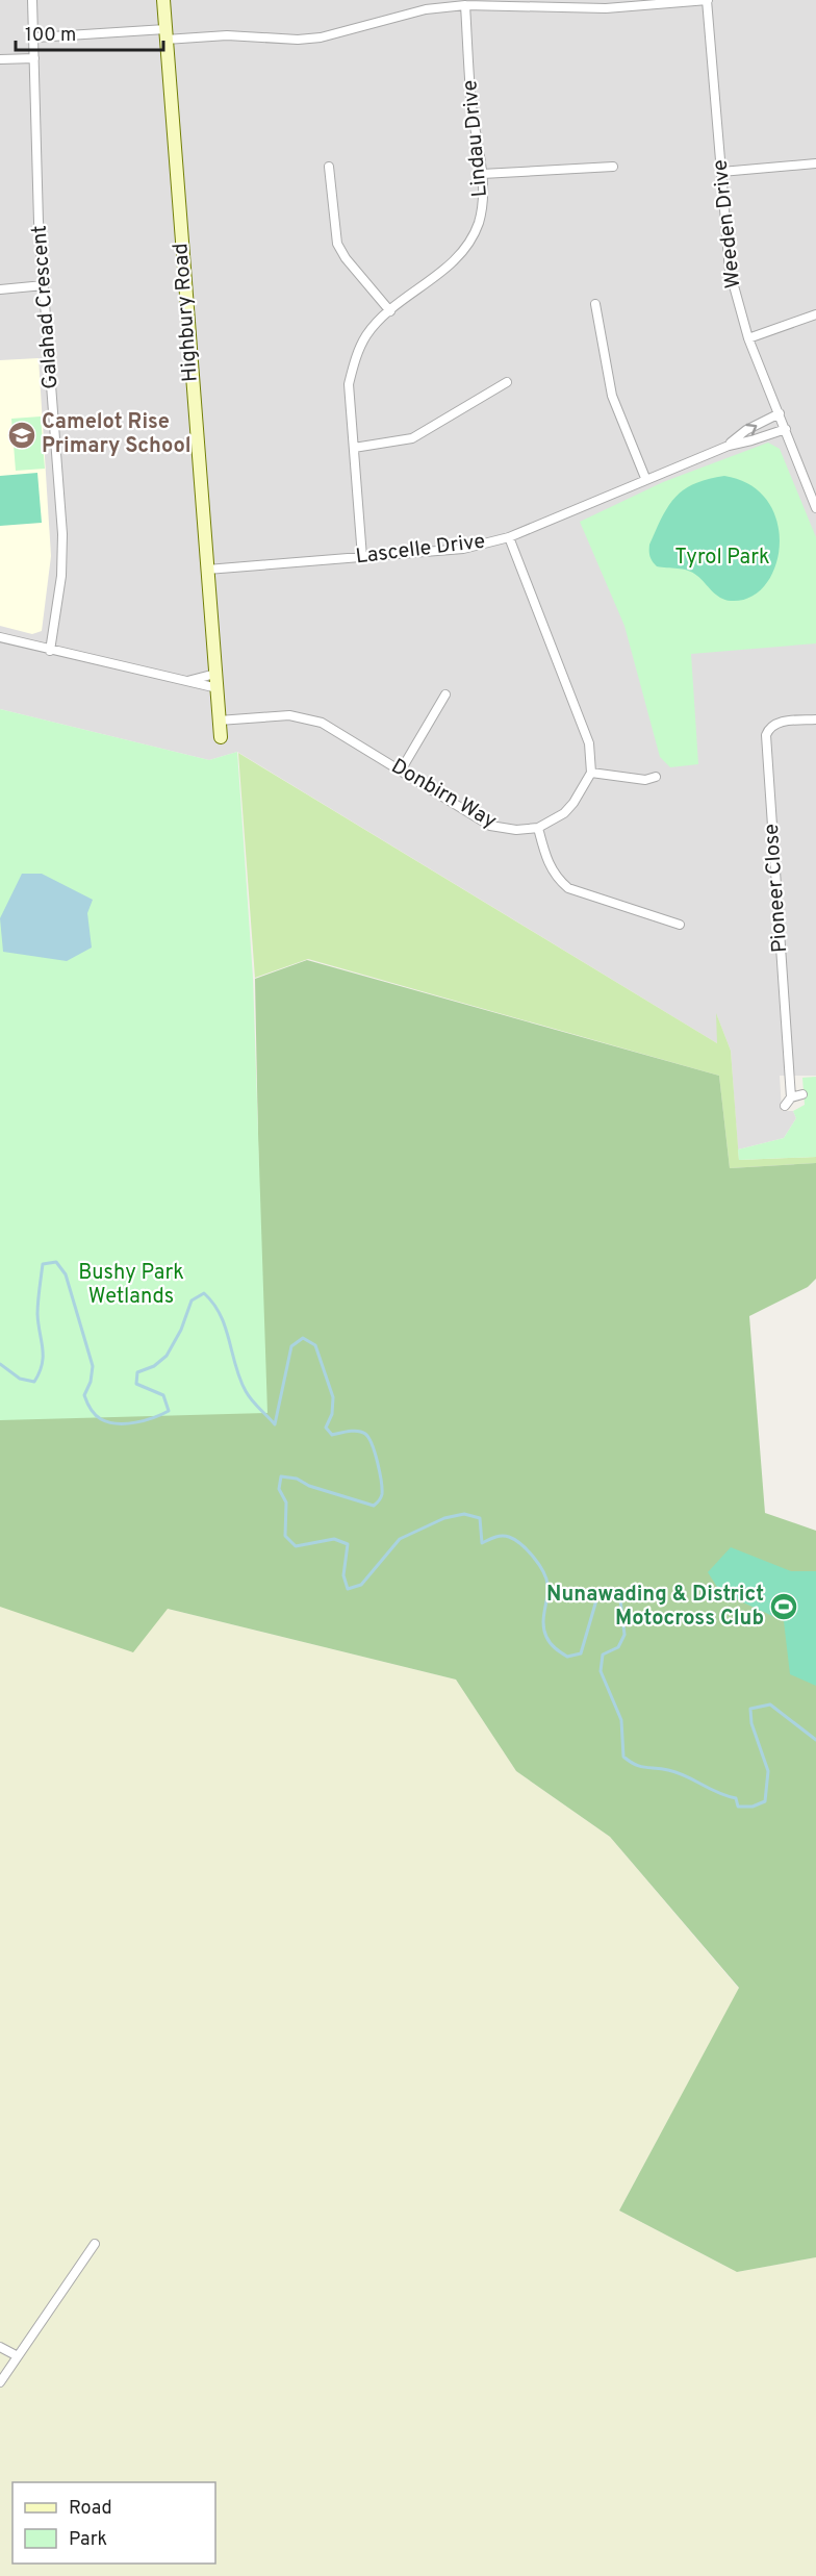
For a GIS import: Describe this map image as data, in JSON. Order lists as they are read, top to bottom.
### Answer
{
  "streets": {
    "main road": ["Highbury Road"],
    "street": [
      "Lindau Drive",
      "Weeden Drive",
      "Galahad Crescent",
      "Lascelle Drive",
      "Donbirn Way",
      "Pioneer Close"
    ]
  },
  "crossings": [
    ["Lindau Drive", "Lascelle Drive"],
    ["Weeden Drive", "Lascelle Drive"],
    ["Highbury Road", "Lascelle Drive"],
    ["Highbury Road", "Donbirn Way"]
  ],
  "parks": ["Tyrol Park", "Bushy Park Wetlands"],
  "places": {
    "school or university": ["Camelot Rise Primary School"],
    "sports": ["Nunawading & District Motocross Club"]
  },
  "legend": ["Road", "Park"],
  "scale_bar": "100 m"
}
